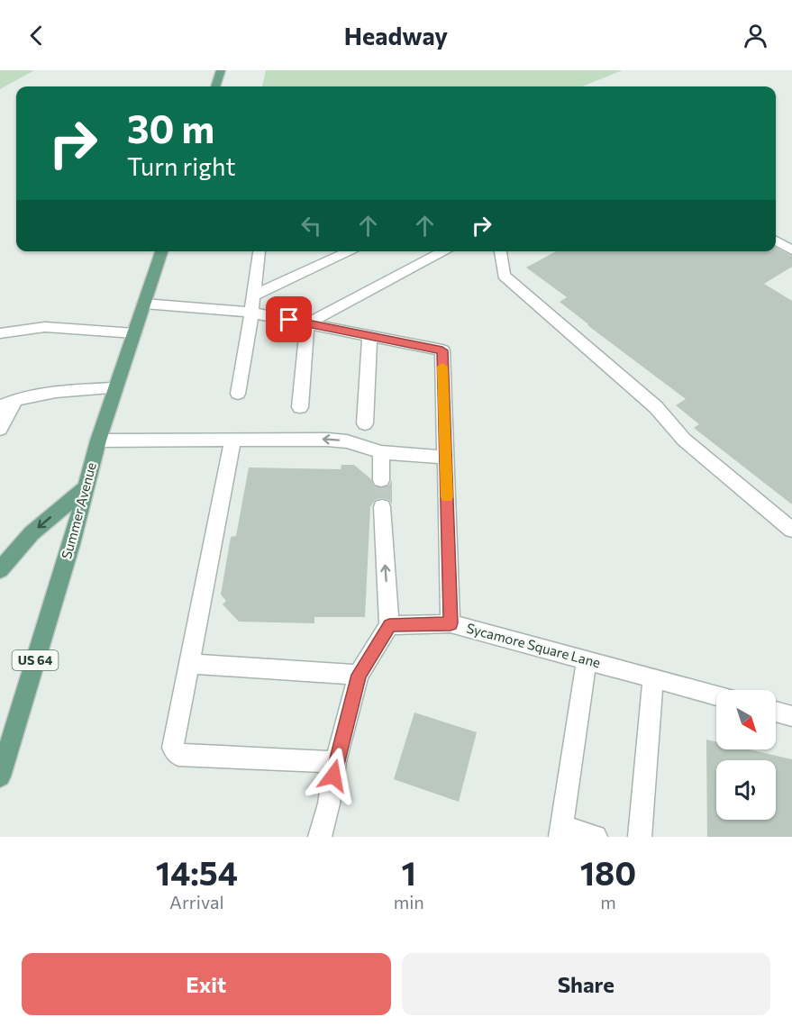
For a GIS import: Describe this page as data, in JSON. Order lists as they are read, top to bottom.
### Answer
{
  "streets": {
    "main road": ["Summer Avenue", "US 64"],
    "street": ["Sycamore Square Lane"]
  },
  "crossings": [
    ["Summer Avenue", "Sycamore Square Lane"]
  ],
  "north": "bottom right",
  "page": {
    "header": "Headway",
    "turn": ["30 m", "Turn right"],
    "eta": [
      "14:54",
      "Arrival",
      "1",
      "min",
      "180",
      "m"
    ],
    "buttons": ["Exit", "Share"]
  }
}
